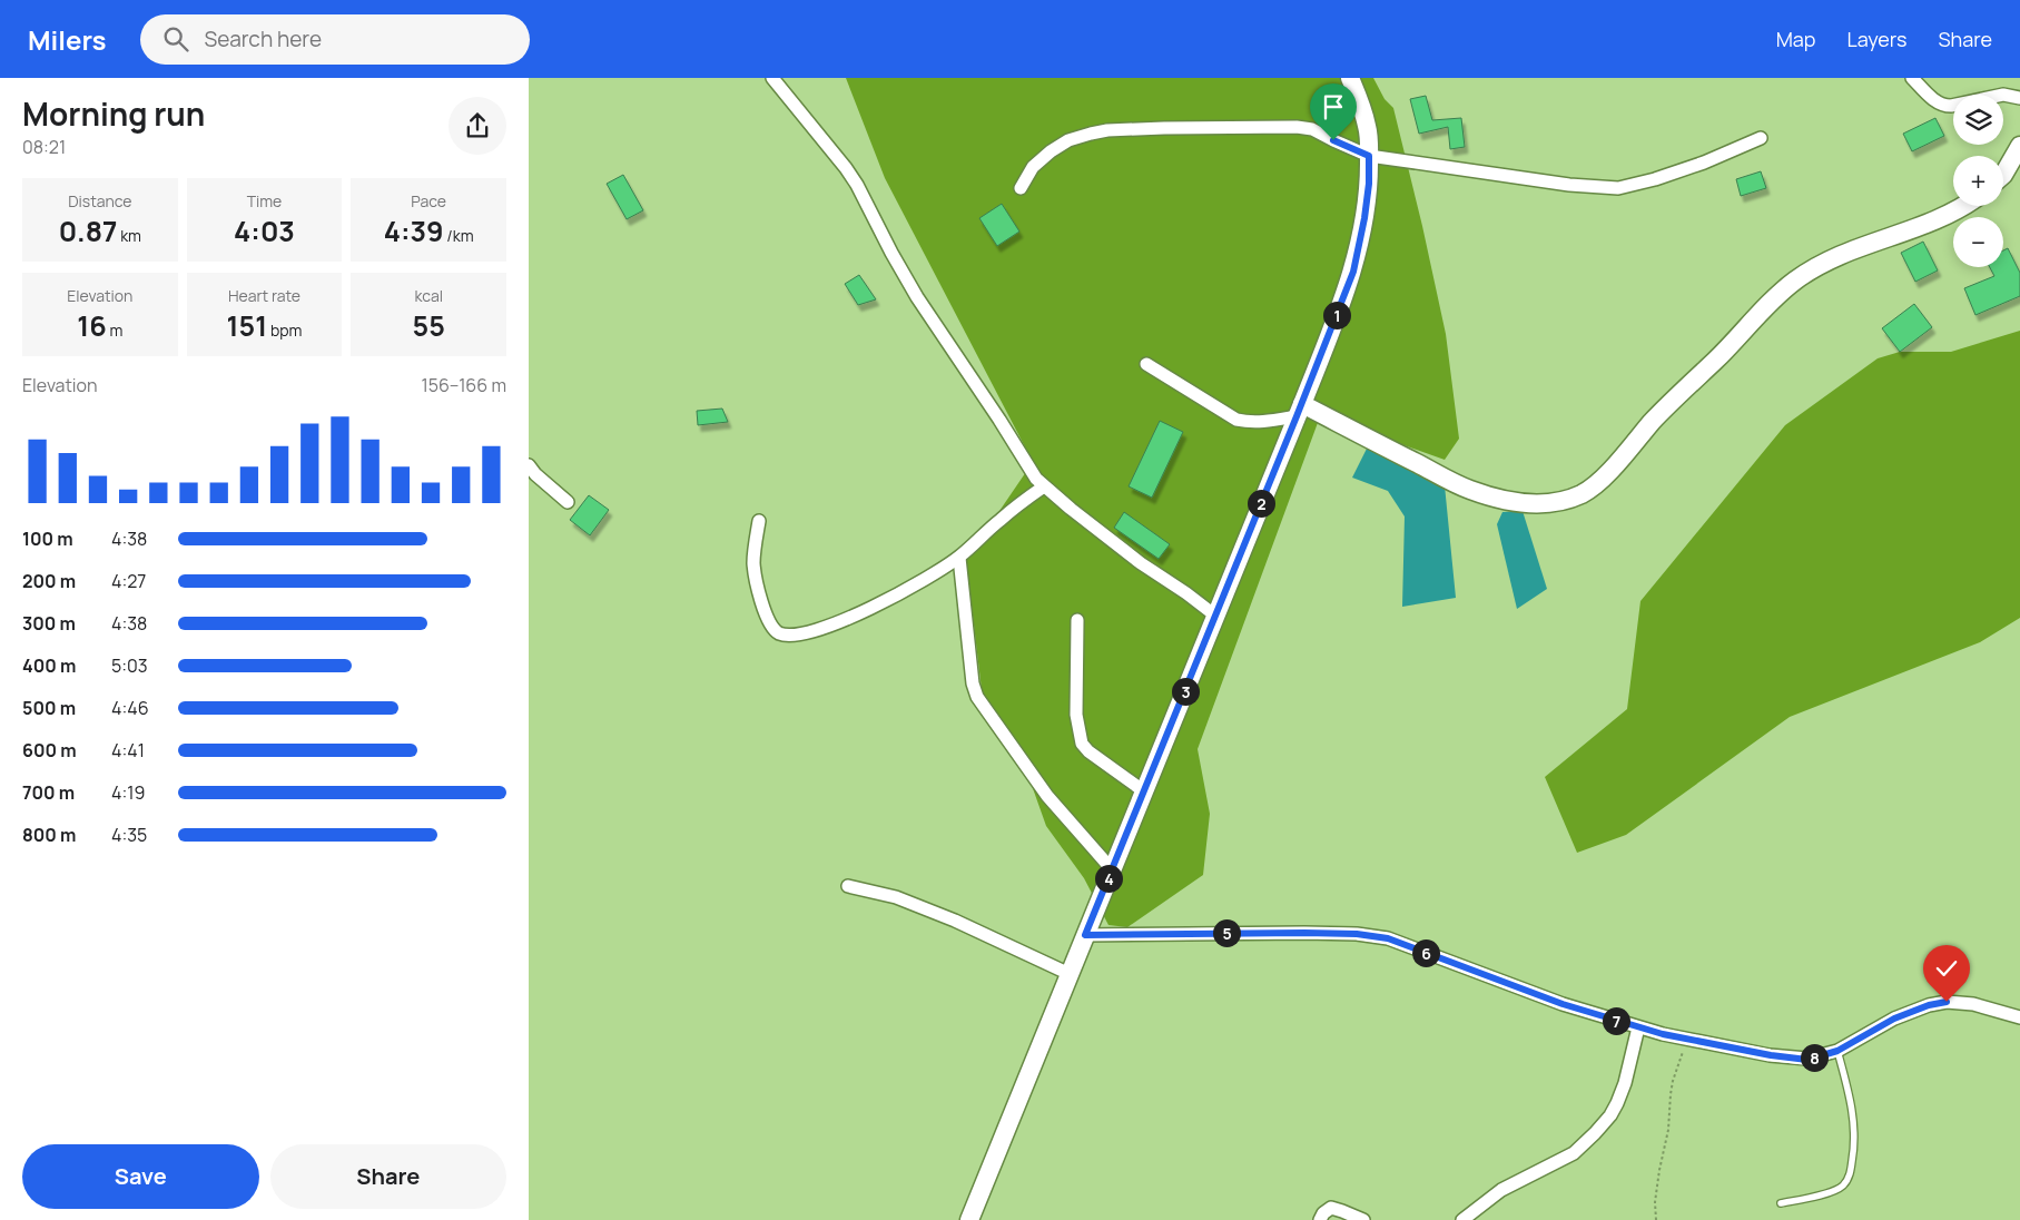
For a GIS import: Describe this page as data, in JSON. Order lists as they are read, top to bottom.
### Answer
{
  "page": {
    "header": "Milers",
    "search": "Search here",
    "nav": ["Map", "Layers", "Share"],
    "heading": ["Morning run", "08:21"],
    "map_buttons": ["+", "−"],
    "stats": [
      ["Distance", "0.87 km"],
      ["Time", "4:03"],
      ["Pace", "4:39 /km"],
      ["Elevation", "16 m"],
      ["Heart rate", "151 bpm"],
      ["kcal", "55"]
    ],
    "pins": [
      "1",
      "2",
      "3",
      "4",
      "5",
      "6",
      "7",
      "8"
    ],
    "chart": ["Elevation", "156–166 m"],
    "list": [
      {
        "name": "100 m",
        "note": "4:38"
      },
      {
        "name": "200 m",
        "note": "4:27"
      },
      {
        "name": "300 m",
        "note": "4:38"
      },
      {
        "name": "400 m",
        "note": "5:03"
      },
      {
        "name": "500 m",
        "note": "4:46"
      },
      {
        "name": "600 m",
        "note": "4:41"
      },
      {
        "name": "700 m",
        "note": "4:19"
      },
      {
        "name": "800 m",
        "note": "4:35"
      }
    ],
    "buttons": ["Save", "Share"]
  }
}
